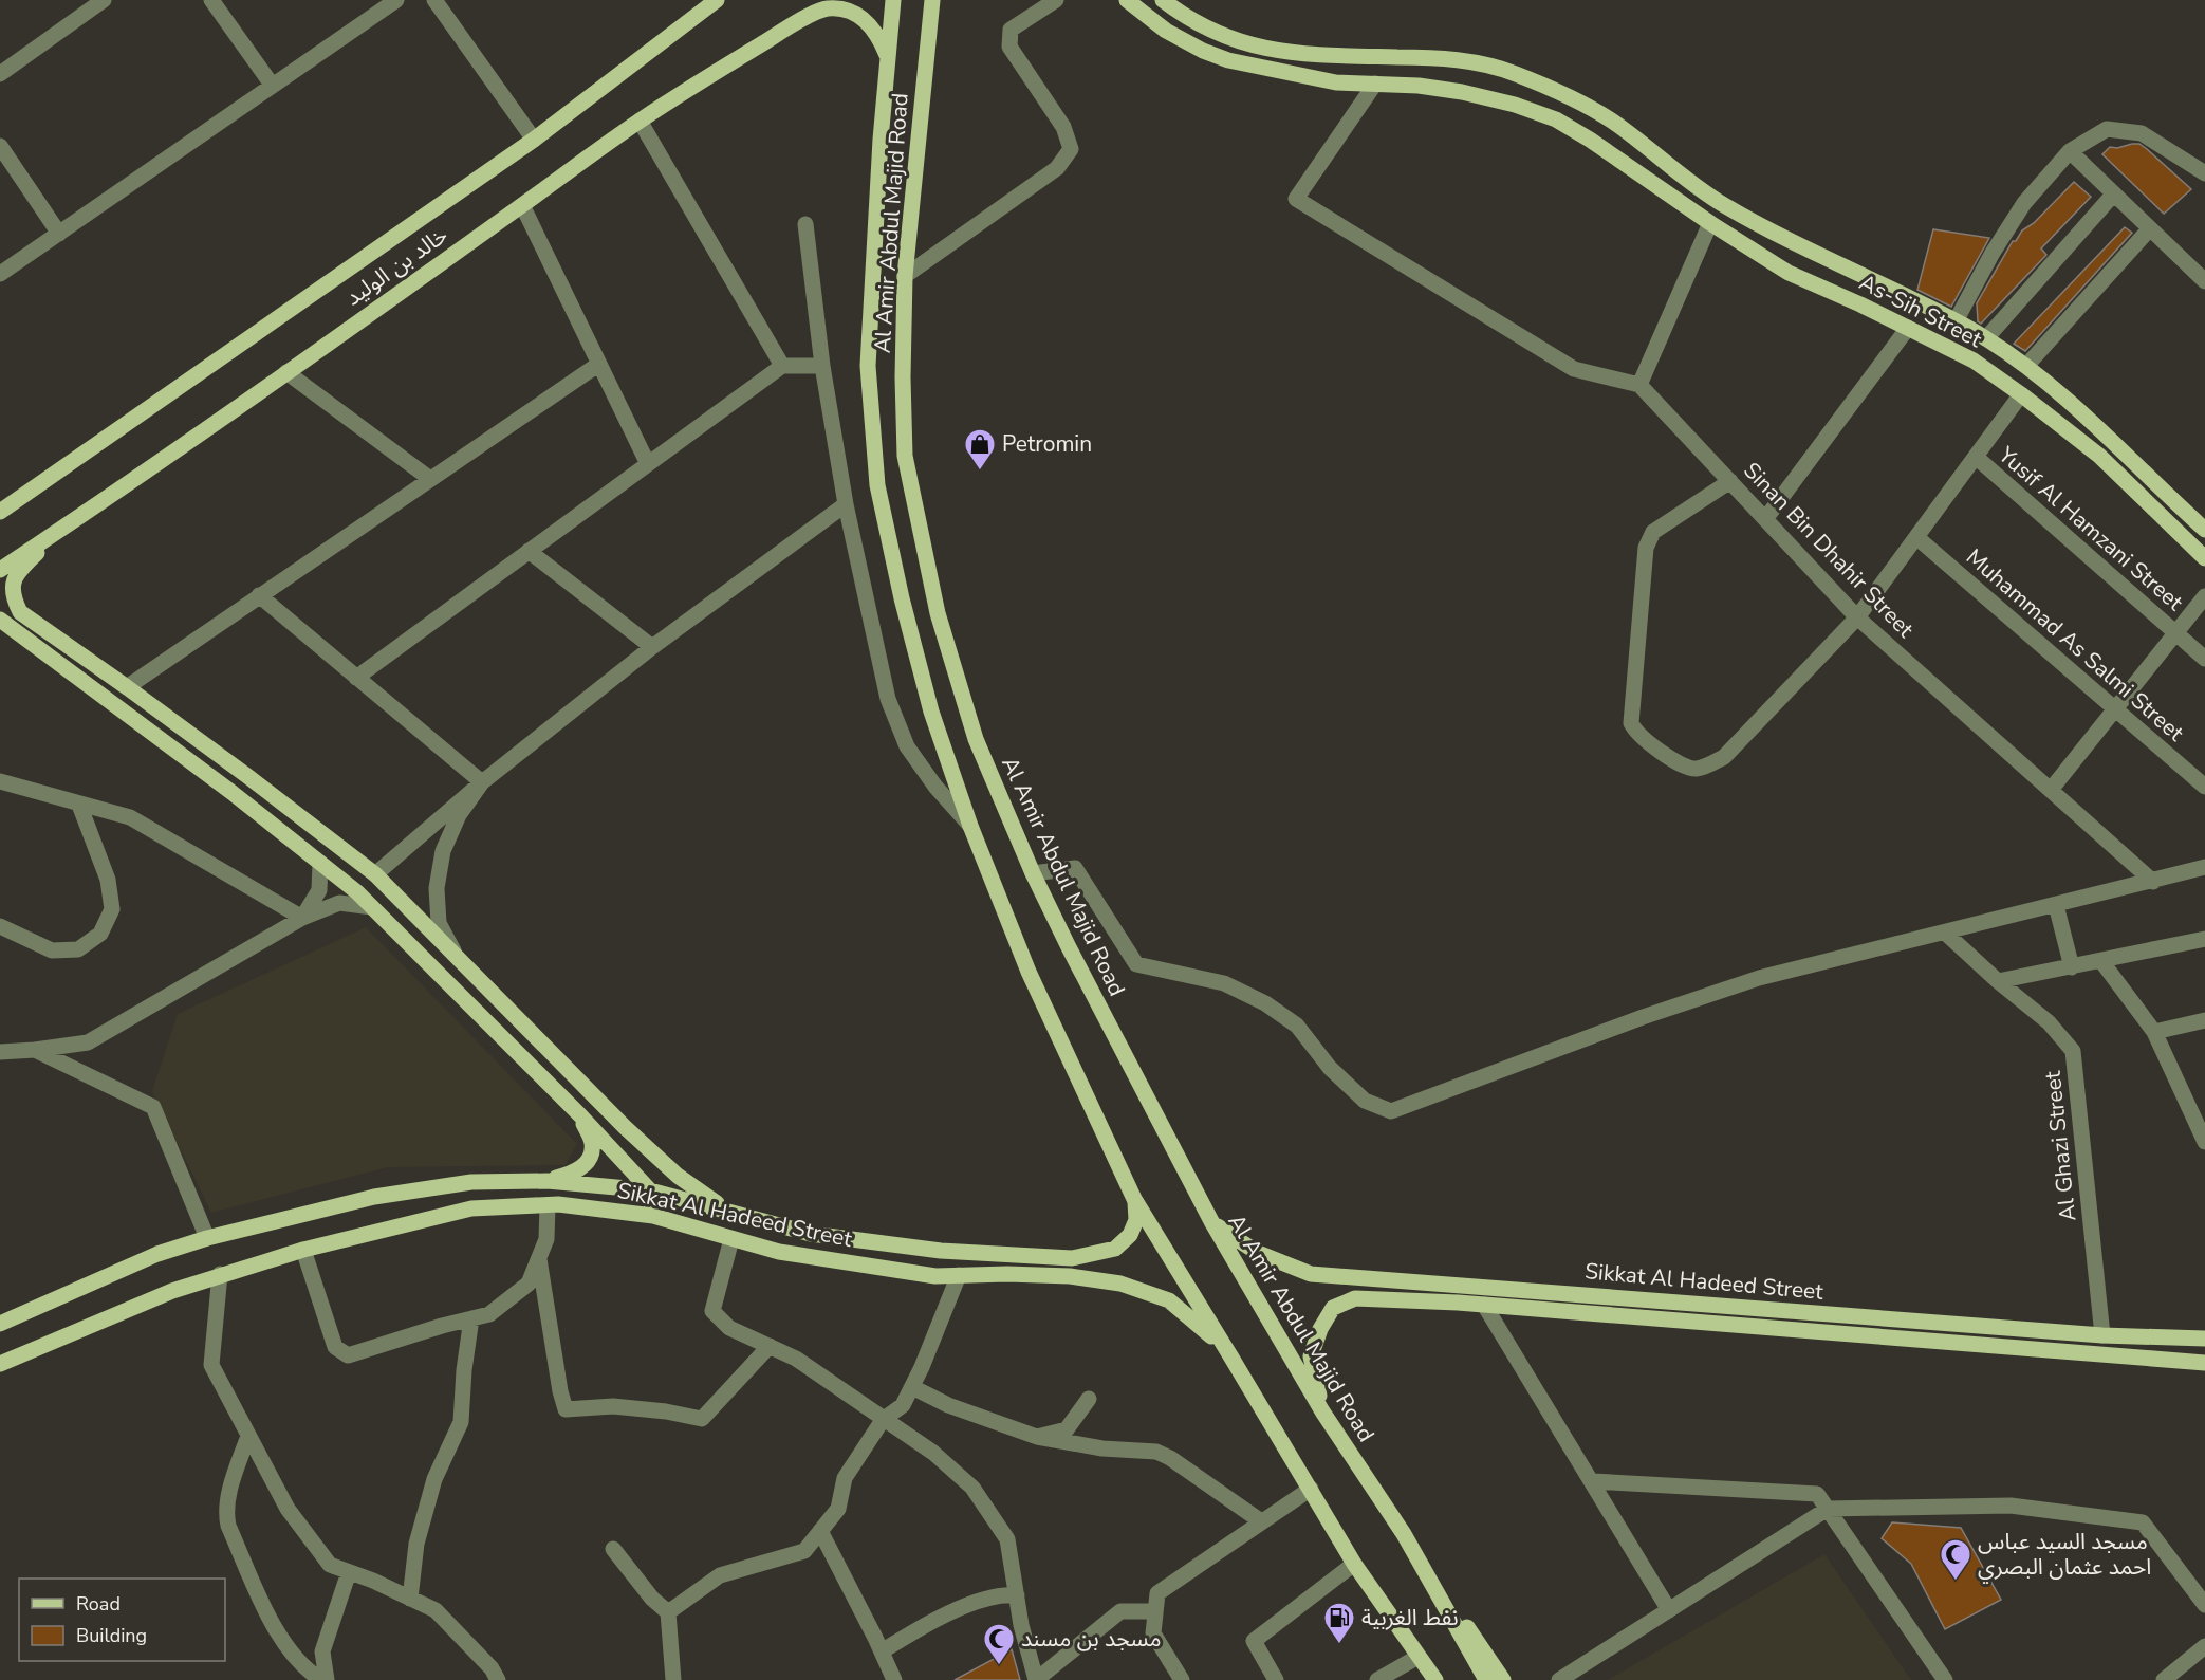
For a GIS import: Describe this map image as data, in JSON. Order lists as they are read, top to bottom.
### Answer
{
  "streets": {
    "main road": [
      "Al Amir Abdul Majid Road",
      "خالد بن الوليد",
      "As-Sih Street",
      "Sikkat Al Hadeed Street"
    ],
    "street": [
      "Yusif Al Hamzani Street",
      "Sinan Bin Dhahir Street",
      "Muhammad As Salmi Street",
      "Al Ghazi Street"
    ]
  },
  "crossings": [
    ["Al Amir Abdul Majid Road", "خالد بن الوليد"],
    ["Al Amir Abdul Majid Road", "Sikkat Al Hadeed Street"],
    ["Al Ghazi Street", "Sikkat Al Hadeed Street"]
  ],
  "places": {
    "shop": ["Petromin"],
    "mosque": ["مسجد السيد عباس احمد عثمان البصري", "مسجد بن مسند"],
    "fuel station": ["نفط الغربية"]
  },
  "legend": ["Road", "Building"]
}
